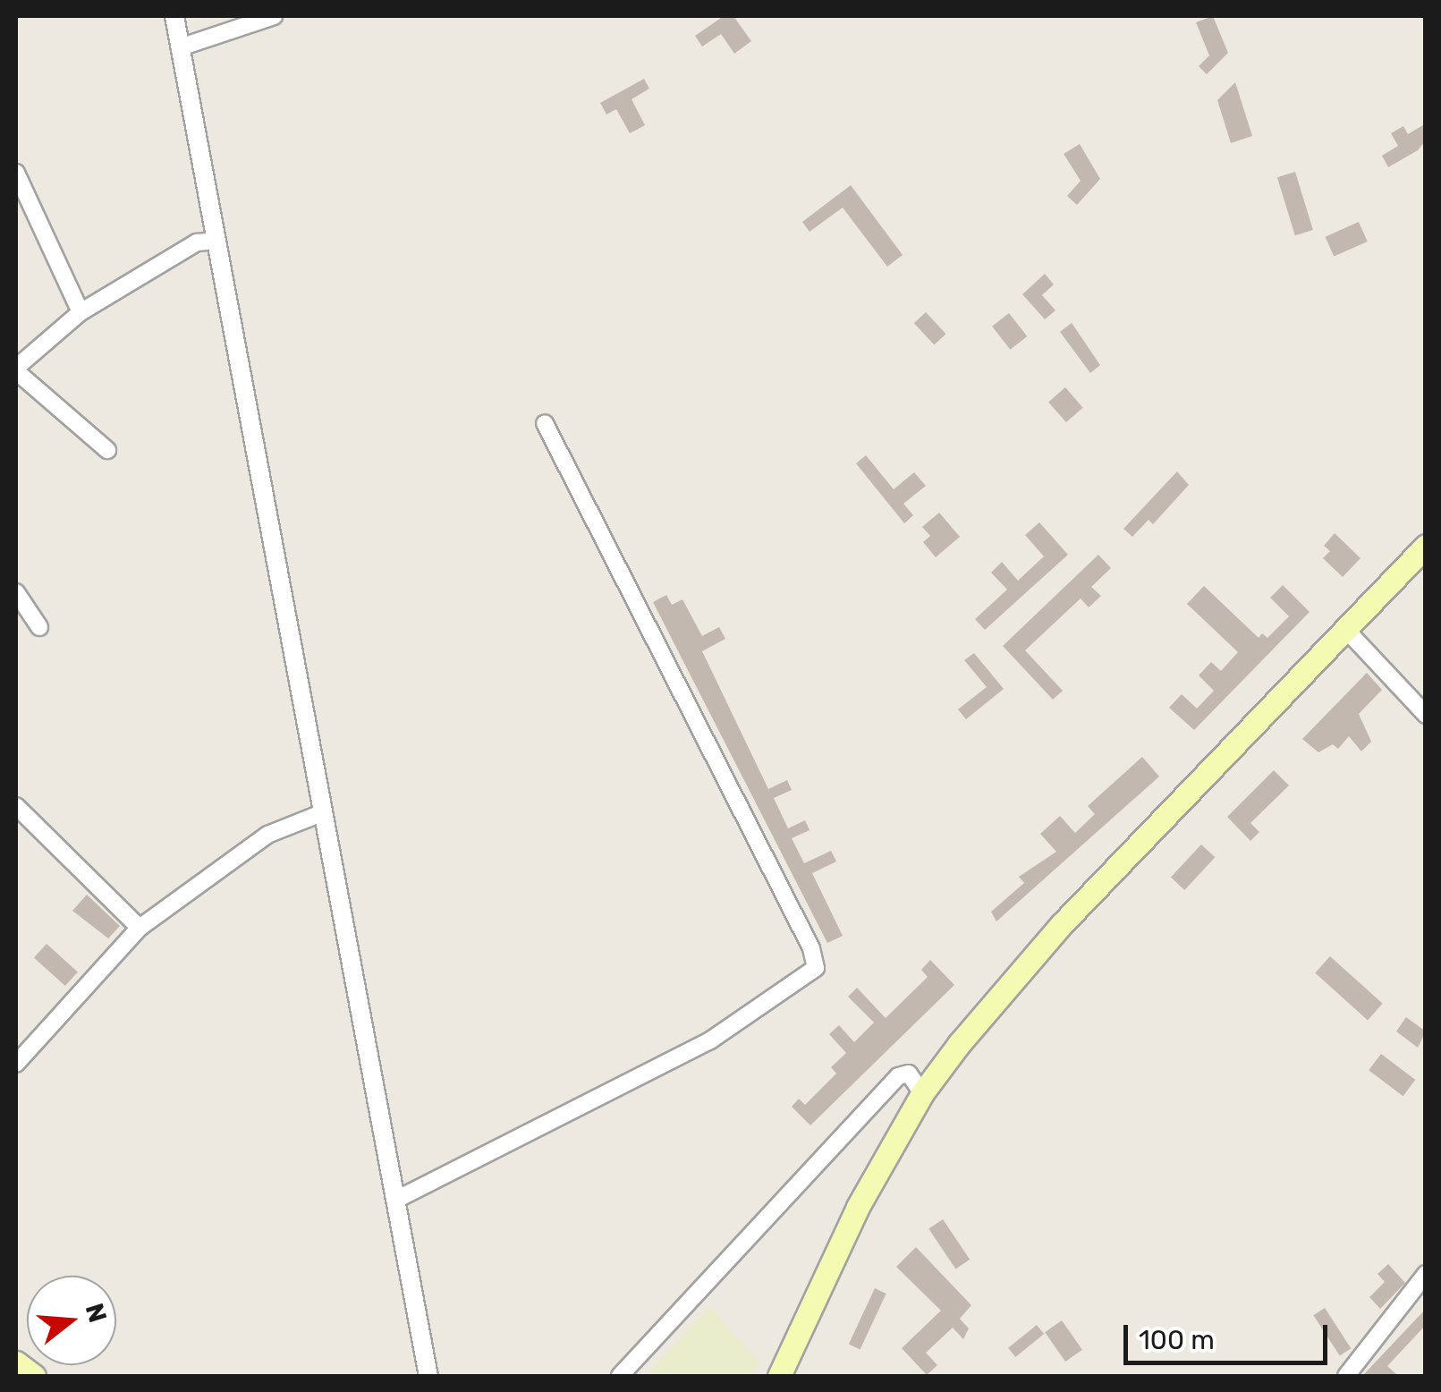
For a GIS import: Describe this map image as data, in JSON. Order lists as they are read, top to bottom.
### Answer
{
  "scale_bar": "100 m",
  "north": "right"
}
